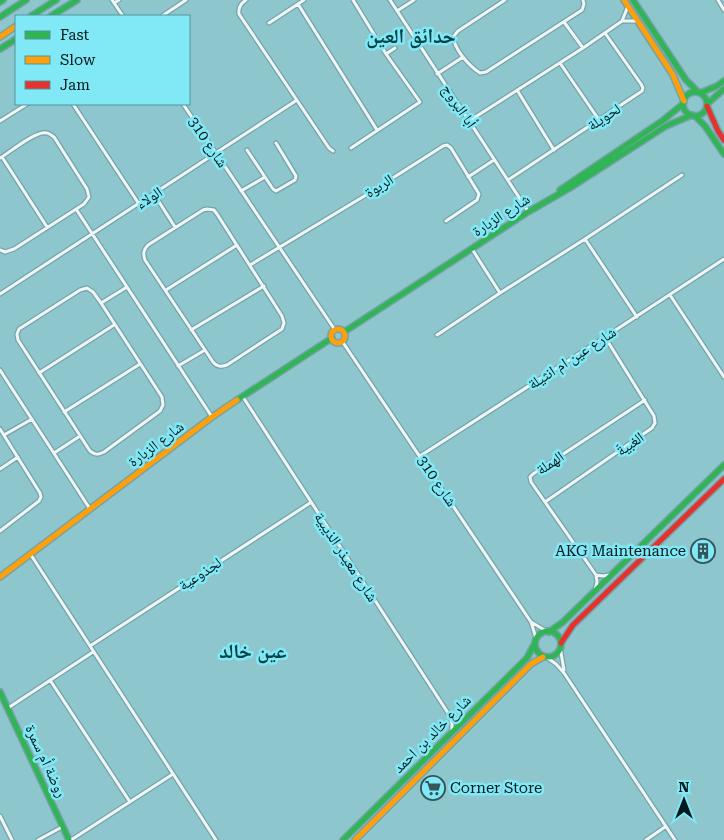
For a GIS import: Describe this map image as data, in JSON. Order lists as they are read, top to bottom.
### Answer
{
  "streets": {
    "main road": ["شارع الزبارة", "شارع خالد بن احمد", "روضة أم سمرة"],
    "street": [
      "أبا البروج",
      "لحويلة",
      "شارع 310",
      "الربوة",
      "الولاء",
      "شارع عين ام انثيلة",
      "الغبيةّ",
      "الهملة",
      "شارع معيذر الذيبية",
      "لجذوعية"
    ]
  },
  "crossings": [
    ["أبا البروج", "لحويلة"],
    ["أبا البروج", "شارع الزبارة"],
    ["شارع 310", "الربوة"],
    ["شارع 310", "الولاء"],
    ["شارع 310", "شارع الزبارة"],
    ["شارع 310", "شارع عين ام انثيلة"],
    ["شارع 310", "شارع خالد بن احمد"],
    ["شارع الزبارة", "شارع معيذر الذيبية"],
    ["شارع عين ام انثيلة", "الغبيةّ"],
    ["الغبيةّ", "الهملة"],
    ["شارع معيذر الذيبية", "لجذوعية"],
    ["شارع معيذر الذيبية", "شارع خالد بن احمد"]
  ],
  "districts": ["حدائق العين", "عين خالد"],
  "places": {
    "building": ["AKG Maintenance"],
    "supermarket": ["Corner Store"]
  },
  "legend": ["Fast", "Slow", "Jam"],
  "north": "top"
}
